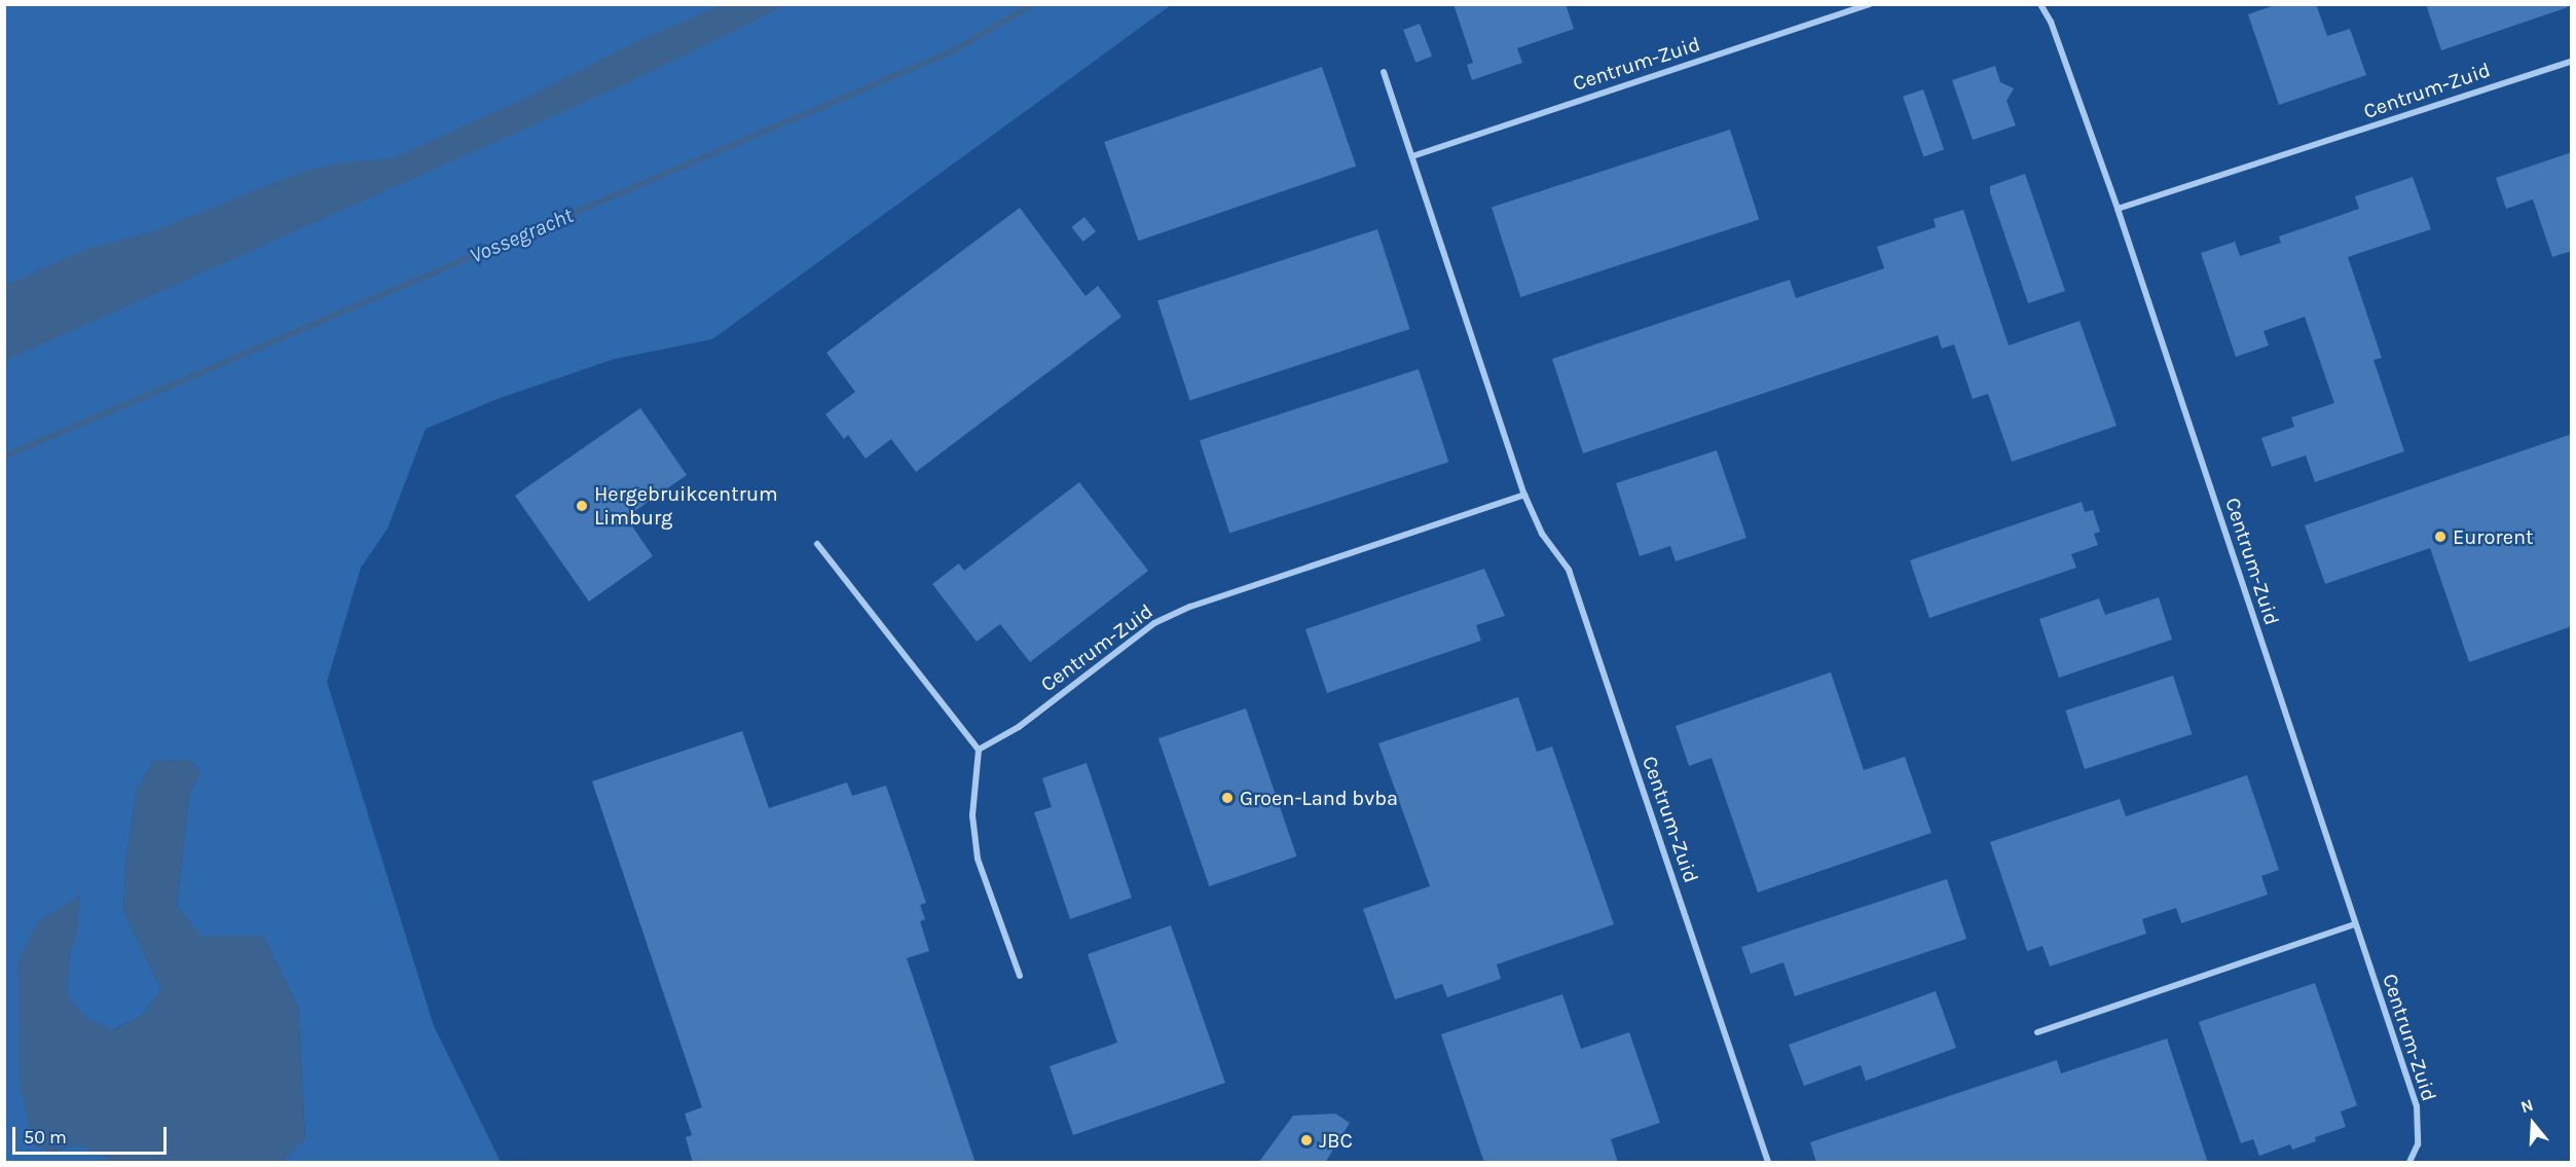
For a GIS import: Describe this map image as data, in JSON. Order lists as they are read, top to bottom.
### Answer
{
  "streets": {
    "street": ["Centrum-Zuid"]
  },
  "water": ["Vossegracht"],
  "places": [
    "Hergebruikcentrum Limburg",
    "Eurorent",
    "Groen-Land bvba",
    "JBC"
  ],
  "scale_bar": "50 m",
  "north": "top"
}
